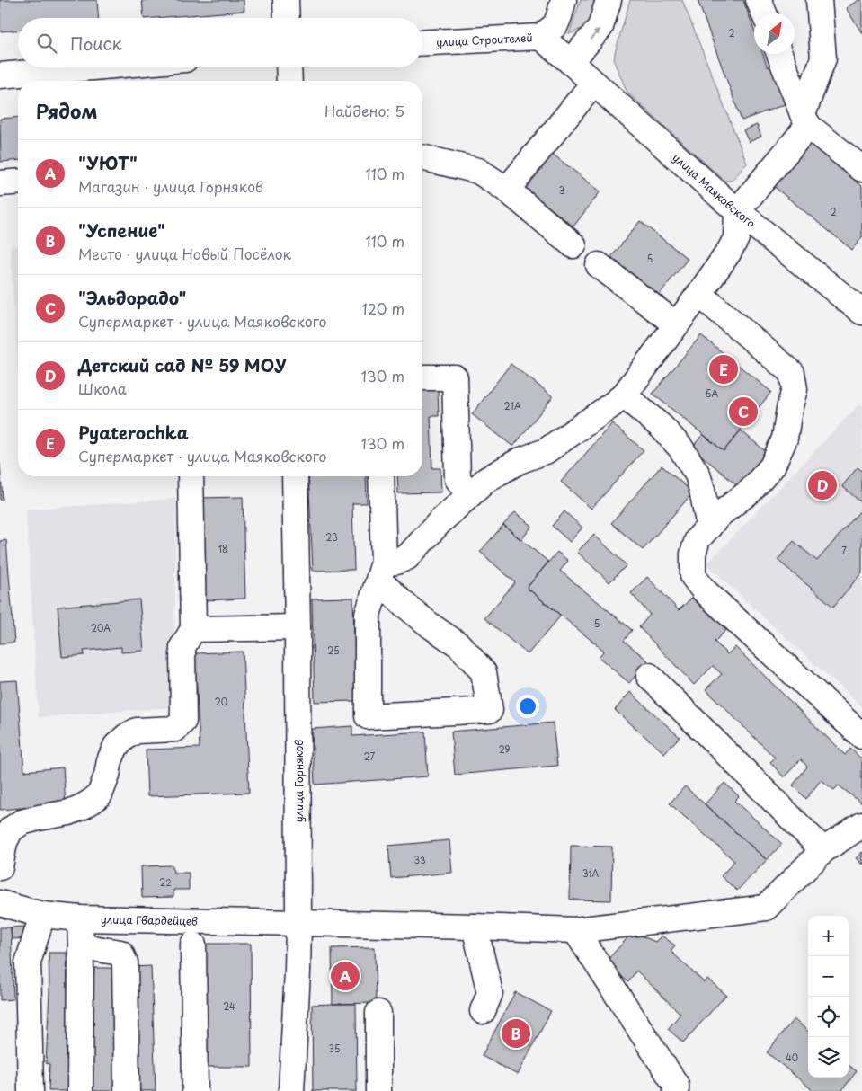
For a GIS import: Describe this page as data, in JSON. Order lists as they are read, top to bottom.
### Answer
{
  "streets": {
    "street": [
      "улица Строителей",
      "улица Маяковского",
      "улица Горняков",
      "улица Гвардейцев"
    ]
  },
  "crossings": [
    ["улица Строителей", "улица Маяковского"],
    ["улица Горняков", "улица Гвардейцев"]
  ],
  "house_numbers": [
    "2",
    "3",
    "2",
    "5",
    "5А",
    "21А",
    "23",
    "18",
    "7",
    "5",
    "20А",
    "25",
    "20",
    "29",
    "27",
    "33",
    "31А",
    "22",
    "24",
    "35",
    "40"
  ],
  "north": "top right",
  "page": {
    "search": "Поиск",
    "heading": ["Рядом", "Найдено: 5"],
    "list": [
      {
        "mark": "A",
        "name": "\"УЮТ\"",
        "note": "Магазин · улица Горняков",
        "value": "110 m"
      },
      {
        "mark": "B",
        "name": "\"Успение\"",
        "note": "Место · улица Новый Посёлок",
        "value": "110 m"
      },
      {
        "mark": "C",
        "name": "\"Эльдорадо\"",
        "note": "Супермаркет · улица Маяковского",
        "value": "120 m"
      },
      {
        "mark": "D",
        "name": "Детский сад № 59 МОУ",
        "note": "Школа",
        "value": "130 m"
      },
      {
        "mark": "E",
        "name": "Pyaterochka",
        "note": "Супермаркет · улица Маяковского",
        "value": "130 m"
      }
    ],
    "pins": [
      "E",
      "C",
      "D",
      "A",
      "B"
    ],
    "map_buttons": ["+", "−"]
  }
}
